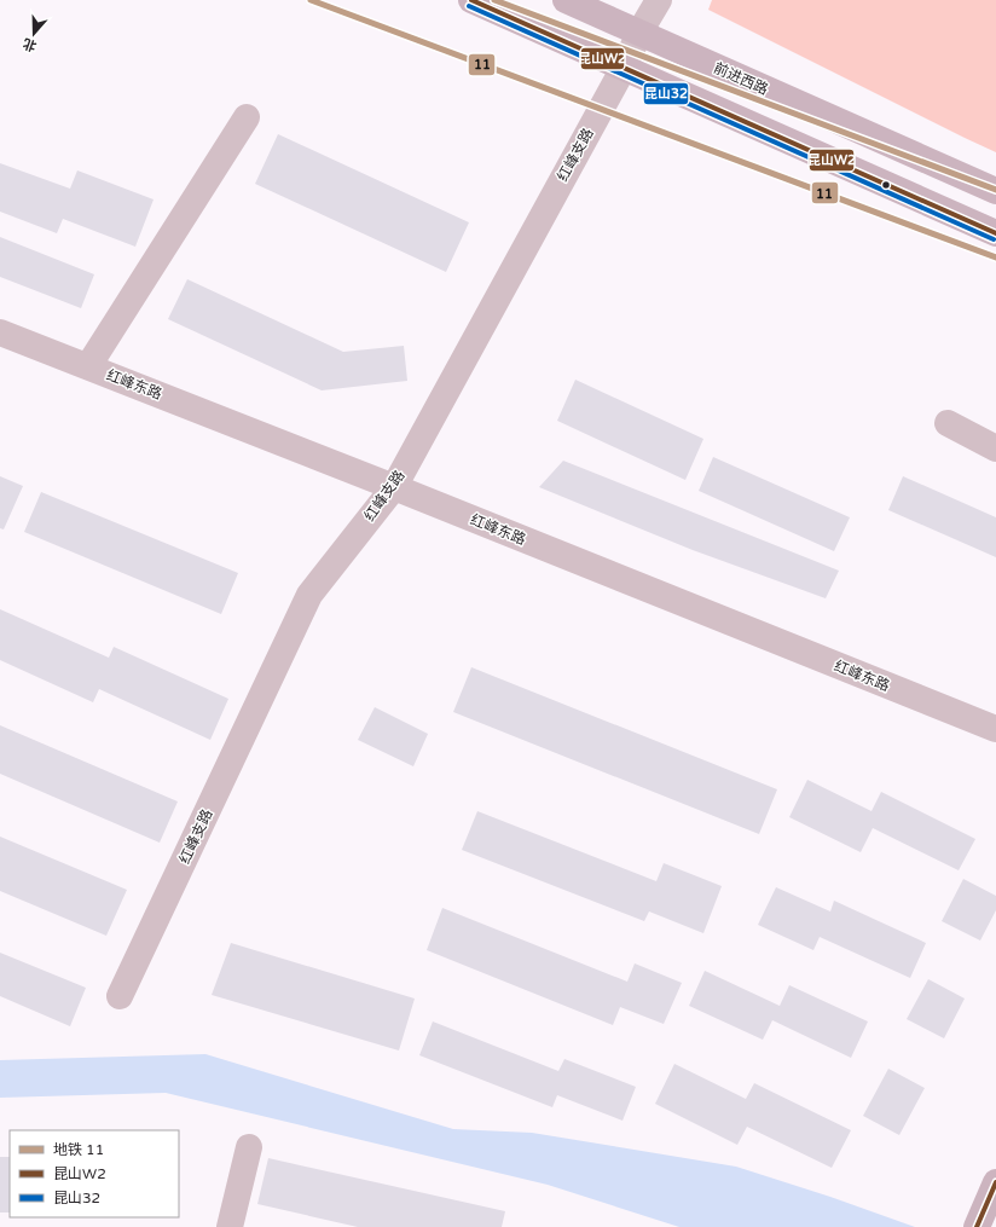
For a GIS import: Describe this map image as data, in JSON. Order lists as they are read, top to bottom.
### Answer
{
  "streets": {
    "main road": ["前进西路"],
    "street": ["红峰支路", "红峰东路"]
  },
  "crossings": [
    ["前进西路", "红峰支路"],
    ["红峰支路", "红峰东路"]
  ],
  "lines": ["metro line 11", "transit line 昆山W2", "transit line 昆山32"],
  "legend": ["地铁 11", "昆山W2", "昆山32"],
  "north": "bottom"
}
